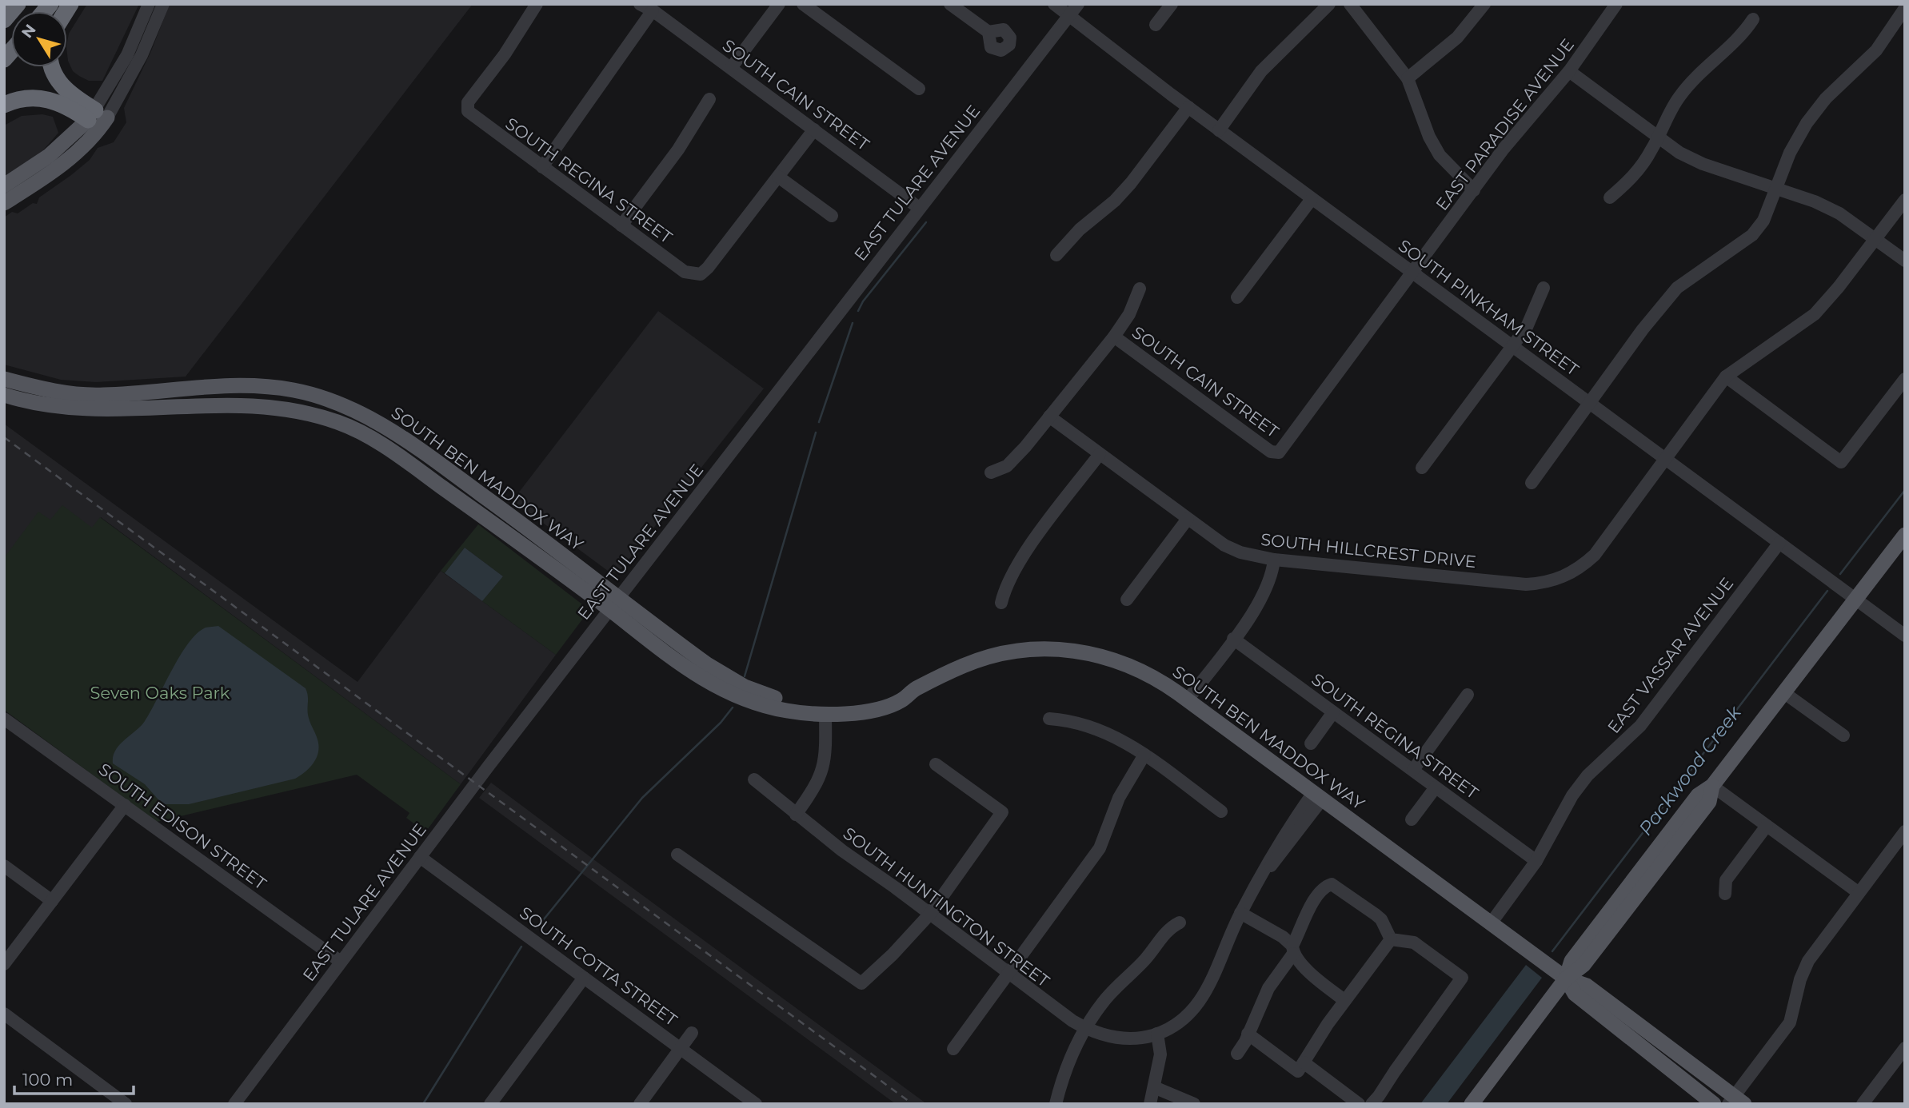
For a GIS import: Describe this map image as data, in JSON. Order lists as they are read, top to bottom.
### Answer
{
  "streets": {
    "main road": ["SOUTH BEN MADDOX WAY"],
    "street": [
      "SOUTH CAIN STREET",
      "EAST PARADISE AVENUE",
      "SOUTH REGINA STREET",
      "EAST TULARE AVENUE",
      "SOUTH PINKHAM STREET",
      "SOUTH HILLCREST DRIVE",
      "EAST VASSAR AVENUE",
      "SOUTH EDISON STREET",
      "SOUTH HUNTINGTON STREET",
      "SOUTH COTTA STREET"
    ]
  },
  "crossings": [
    ["SOUTH CAIN STREET", "EAST PARADISE AVENUE"],
    ["SOUTH CAIN STREET", "EAST TULARE AVENUE"],
    ["EAST PARADISE AVENUE", "SOUTH PINKHAM STREET"],
    ["SOUTH REGINA STREET", "EAST VASSAR AVENUE"],
    ["EAST TULARE AVENUE", "SOUTH PINKHAM STREET"],
    ["EAST TULARE AVENUE", "SOUTH BEN MADDOX WAY"],
    ["EAST TULARE AVENUE", "SOUTH EDISON STREET"],
    ["EAST TULARE AVENUE", "SOUTH COTTA STREET"],
    ["SOUTH PINKHAM STREET", "SOUTH HILLCREST DRIVE"],
    ["SOUTH PINKHAM STREET", "EAST VASSAR AVENUE"],
    ["SOUTH BEN MADDOX WAY", "EAST VASSAR AVENUE"]
  ],
  "water": ["Packwood Creek"],
  "parks": ["Seven Oaks Park"],
  "scale_bar": "100 m",
  "north": "top left"
}
